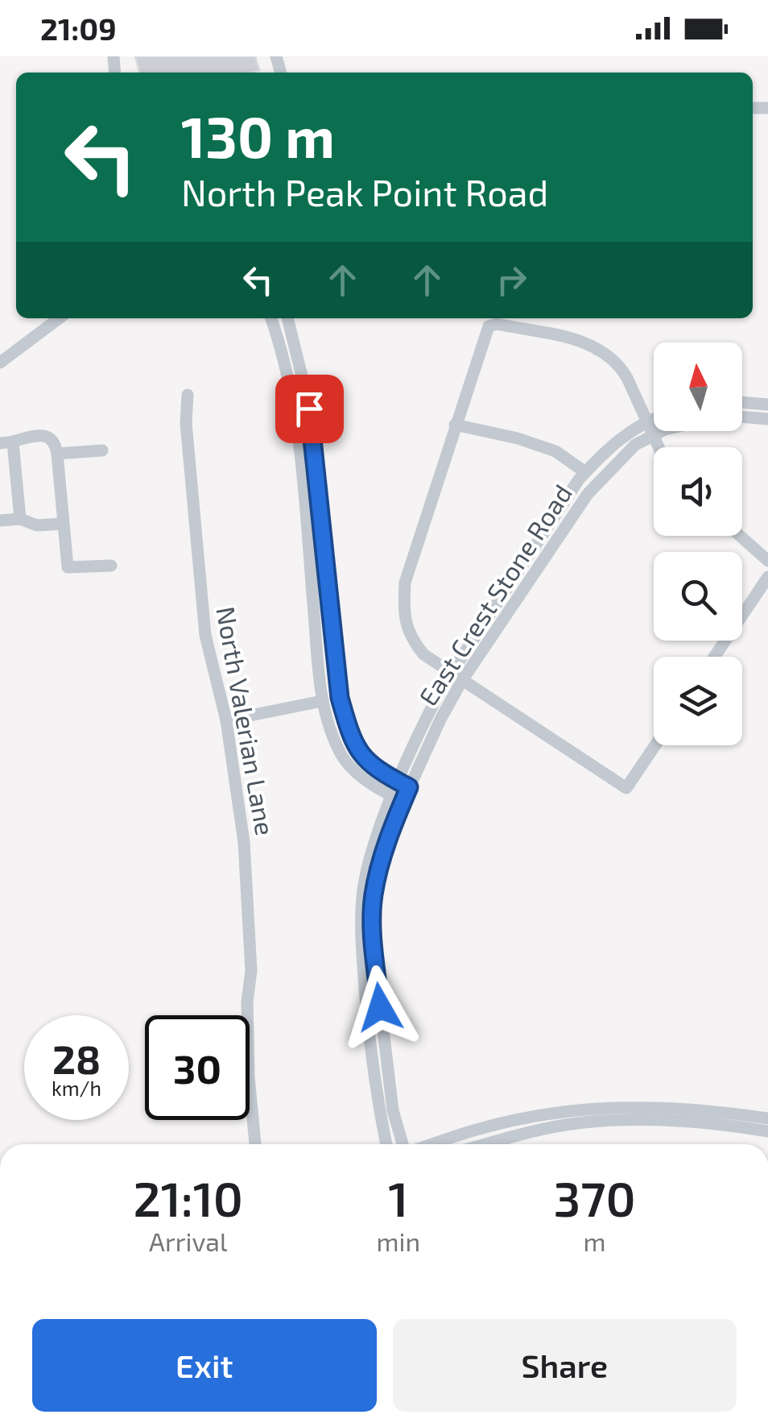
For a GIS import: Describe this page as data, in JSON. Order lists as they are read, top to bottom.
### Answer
{
  "streets": {
    "street": ["East Crest Stone Road", "North Valerian Lane"]
  },
  "north": "top",
  "page": {
    "status": "21:09",
    "turn": ["130 m", "North Peak Point Road"],
    "speed": "28 km/h",
    "limit": "30",
    "eta": [
      "21:10",
      "Arrival",
      "1",
      "min",
      "370",
      "m"
    ],
    "buttons": ["Exit", "Share"]
  }
}
